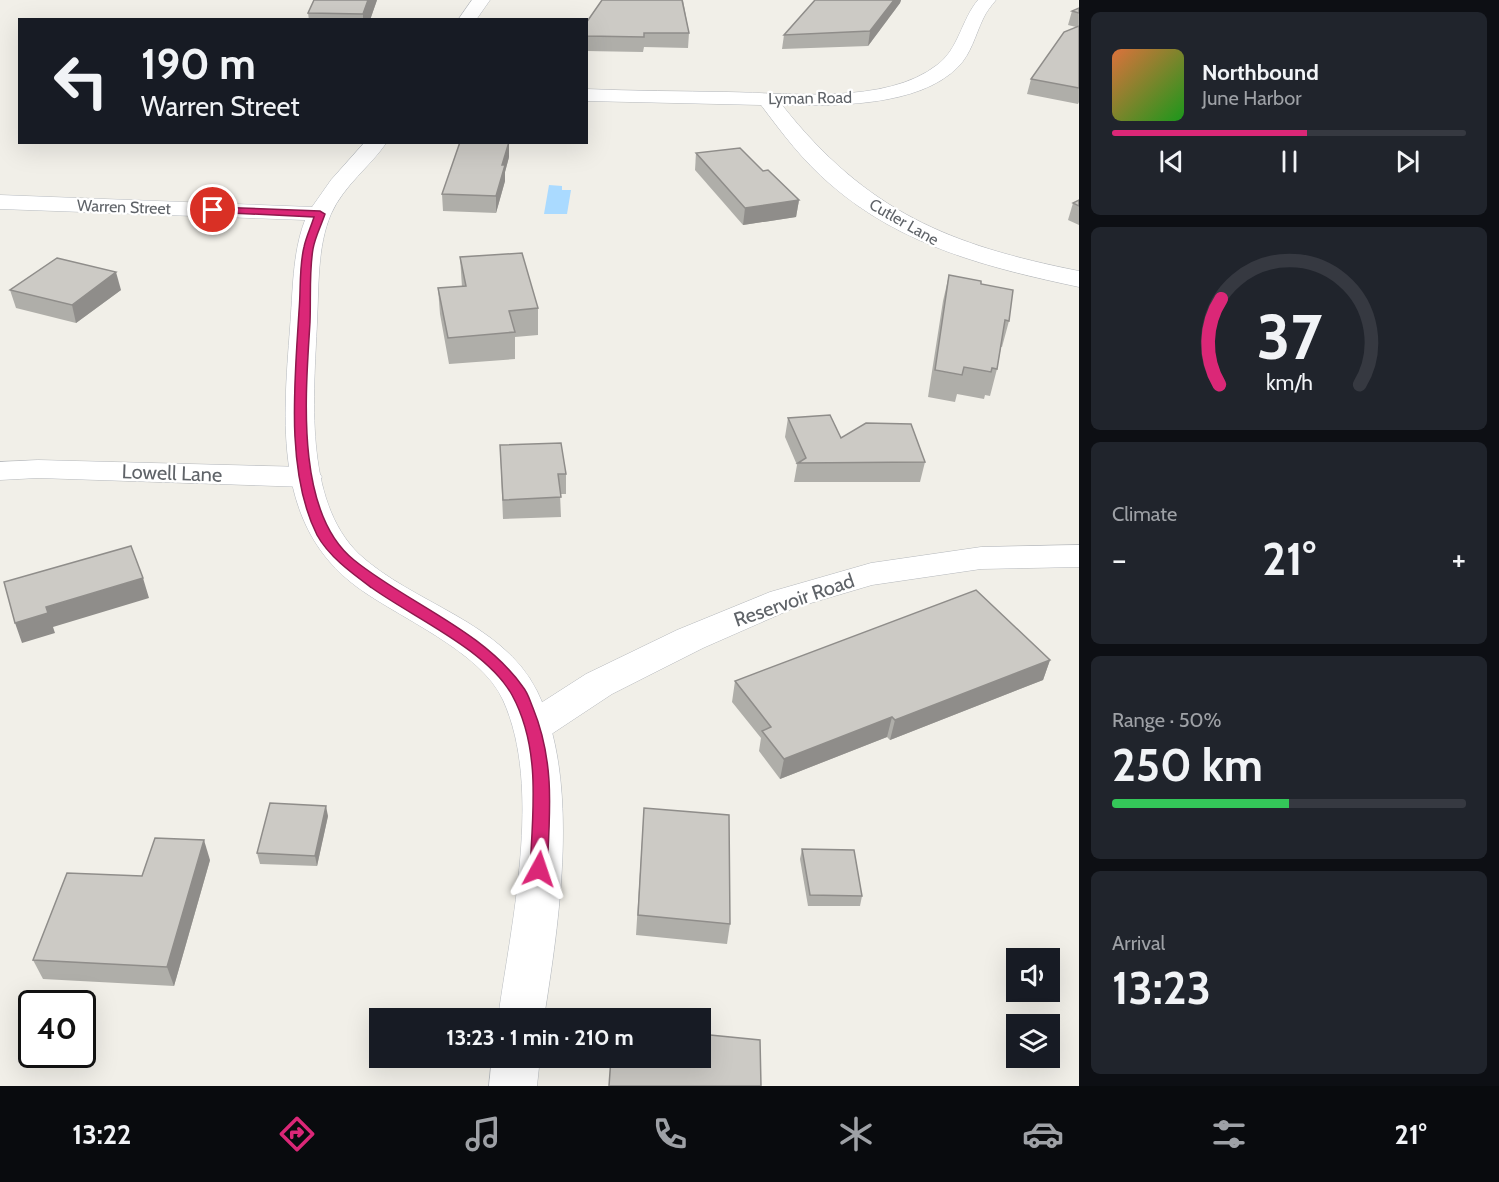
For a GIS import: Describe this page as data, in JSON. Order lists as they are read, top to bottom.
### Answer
{
  "streets": {
    "street": [
      "Lyman Road",
      "Warren Street",
      "Cutler Lane",
      "Lowell Lane",
      "Reservoir Road"
    ]
  },
  "crossings": [
    ["Lyman Road", "Cutler Lane"]
  ],
  "page": {
    "turn": ["190 m", "Warren Street"],
    "song": ["Northbound", "June Harbor"],
    "tile": [
      "Climate",
      ["Range · 50%", "250 km"],
      ["Arrival", "13:23"]
    ],
    "heat": ["−", "21°", "+"],
    "limit": "40",
    "trip": "13:23 · 1 min · 210 m",
    "tabs": ["13:22", "21°"],
    "gauge": ["37", "km/h"]
  }
}
